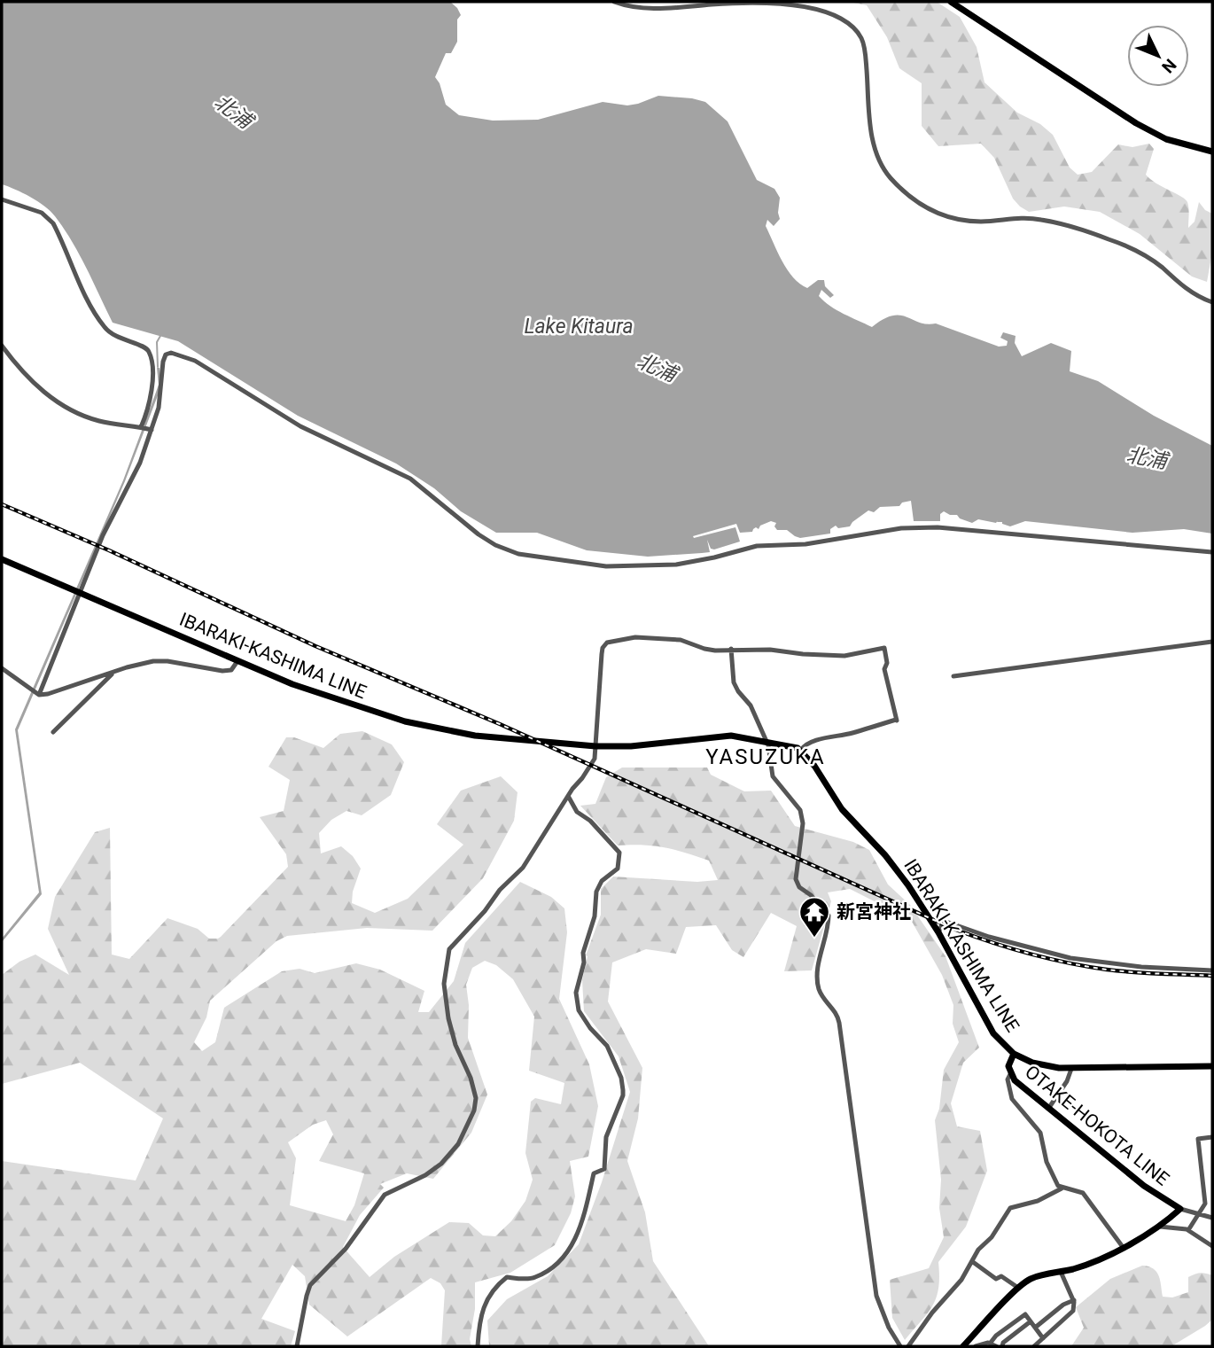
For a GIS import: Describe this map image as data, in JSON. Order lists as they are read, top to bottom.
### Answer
{
  "streets": {
    "main road": ["IBARAKI-KASHIMA LINE", "OTAKE-HOKOTA LINE"]
  },
  "crossings": [
    ["IBARAKI-KASHIMA LINE", "OTAKE-HOKOTA LINE"]
  ],
  "districts": ["YASUZUKA"],
  "water": ["北浦", "Lake Kitaura"],
  "places": {
    "temple": ["新宮神社"]
  },
  "north": "bottom right"
}
